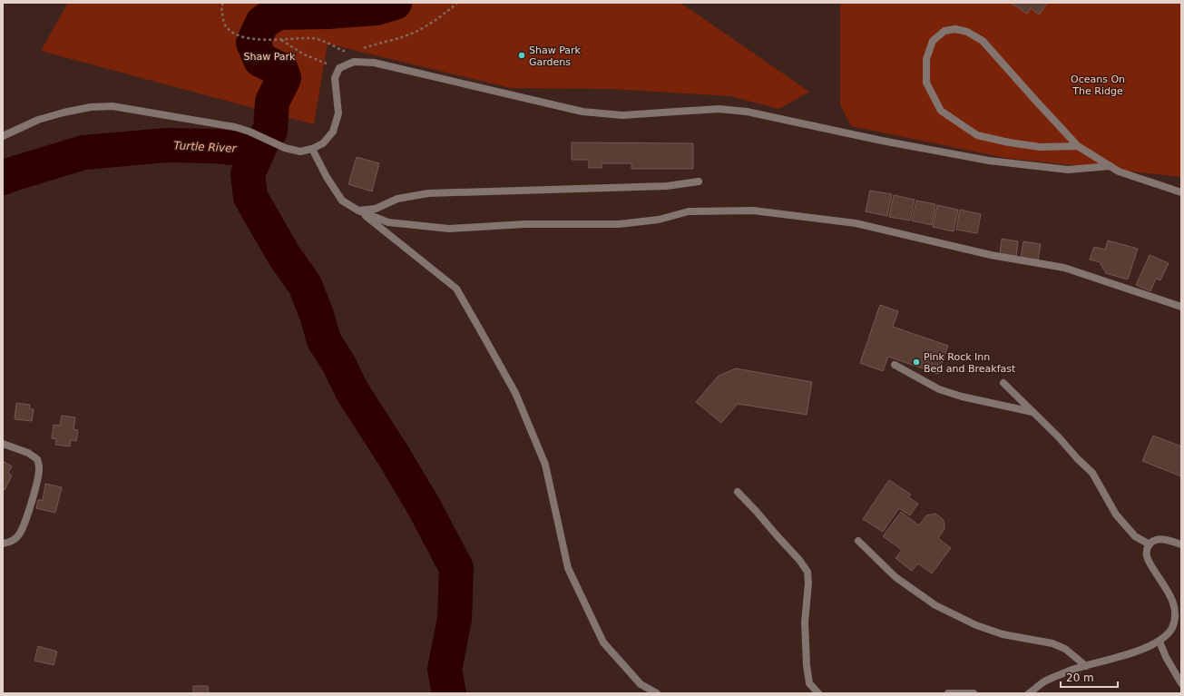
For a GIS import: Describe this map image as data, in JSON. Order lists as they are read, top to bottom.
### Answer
{
  "water": ["Turtle River"],
  "parks": ["Shaw Park", "Oceans On The Ridge"],
  "places": ["Shaw Park Gardens", "Pink Rock Inn Bed and Breakfast"],
  "scale_bar": "20 m"
}
